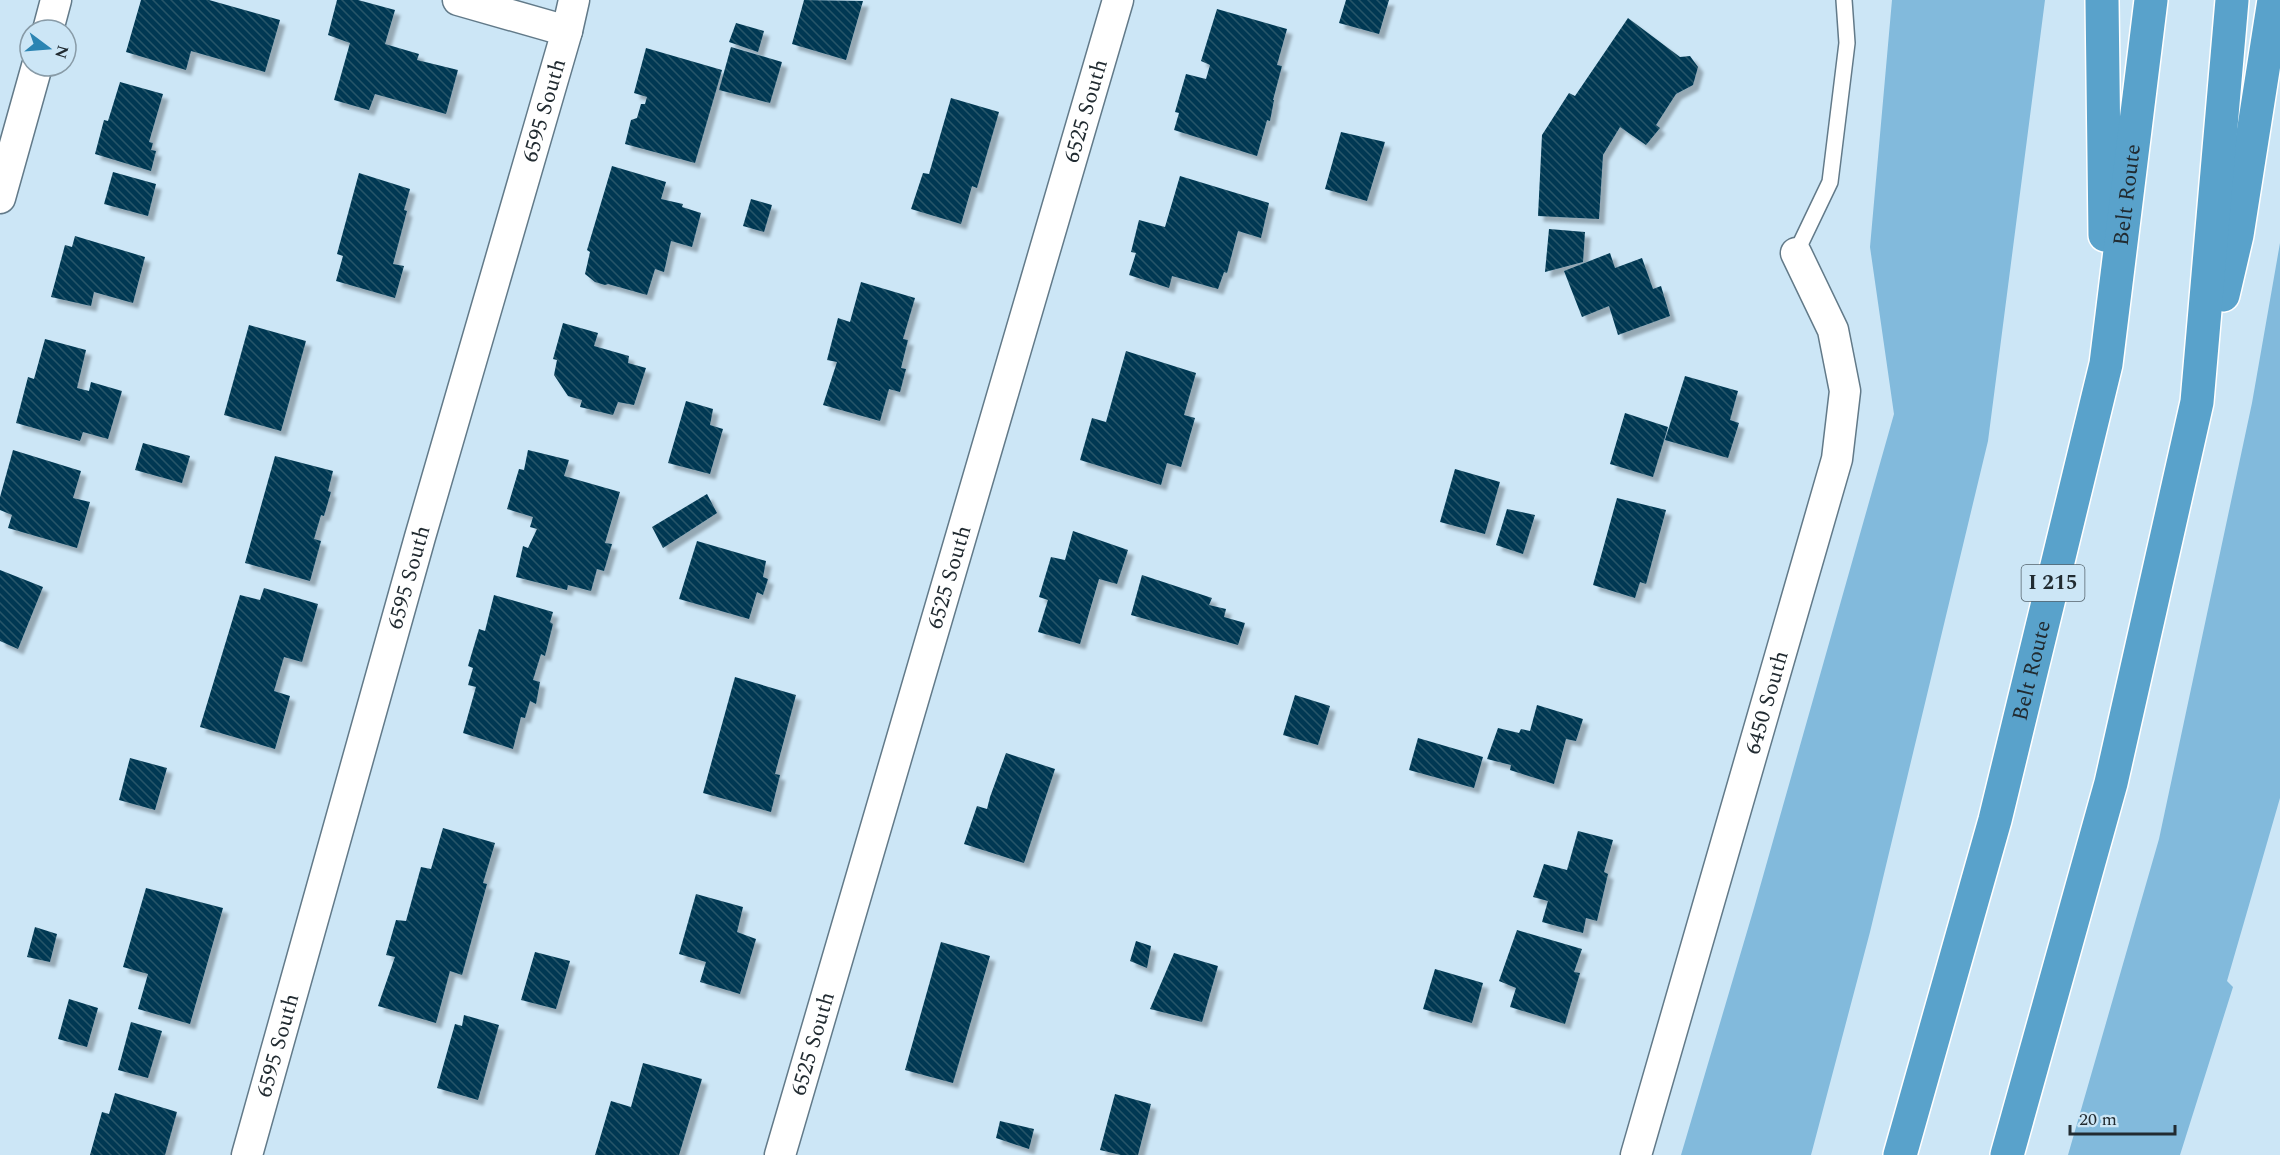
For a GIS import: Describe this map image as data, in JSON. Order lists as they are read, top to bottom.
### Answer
{
  "streets": {
    "highway": ["Belt Route", "I 215"],
    "street": ["6595 South", "6525 South", "6450 South"]
  },
  "scale_bar": "20 m",
  "north": "right"
}
